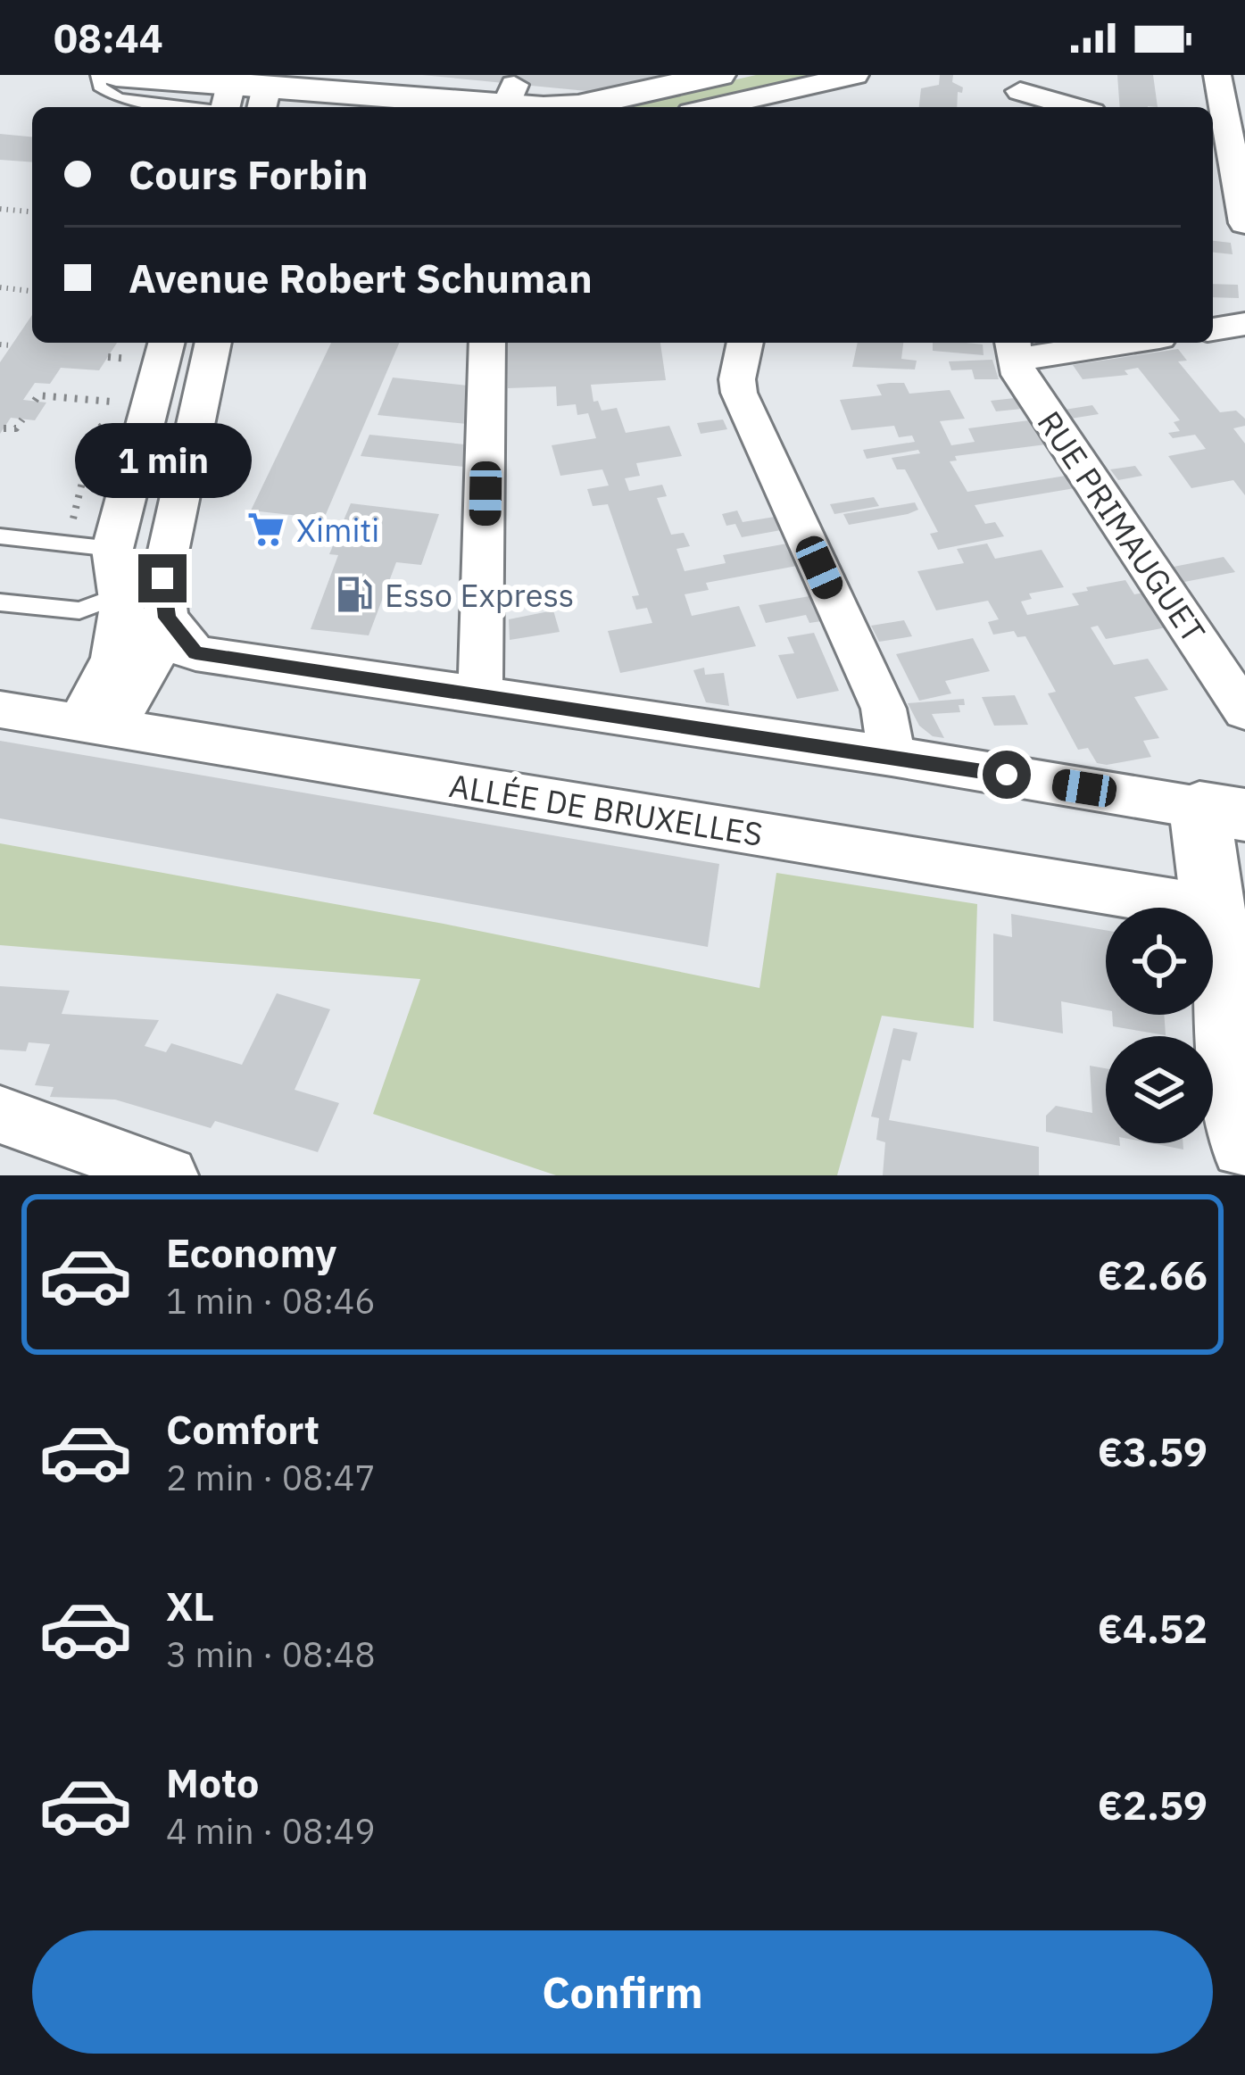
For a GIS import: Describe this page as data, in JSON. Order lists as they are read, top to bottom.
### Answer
{
  "streets": {
    "street": ["RUE PRIMAUGUET", "ALLÉE DE BRUXELLES"]
  },
  "places": {
    "supermarket": ["Ximiti"],
    "fuel station": ["Esso Express"]
  },
  "page": {
    "status": "08:44",
    "banner": ["Cours Forbin", "Avenue Robert Schuman"],
    "bubble": "1 min",
    "list": [
      {
        "name": "Economy",
        "note": "1 min · 08:46",
        "value": "€2.66"
      },
      {
        "name": "Comfort",
        "note": "2 min · 08:47",
        "value": "€3.59"
      },
      {
        "name": "XL",
        "note": "3 min · 08:48",
        "value": "€4.52"
      },
      {
        "name": "Moto",
        "note": "4 min · 08:49",
        "value": "€2.59"
      }
    ],
    "buttons": "Confirm"
  }
}
